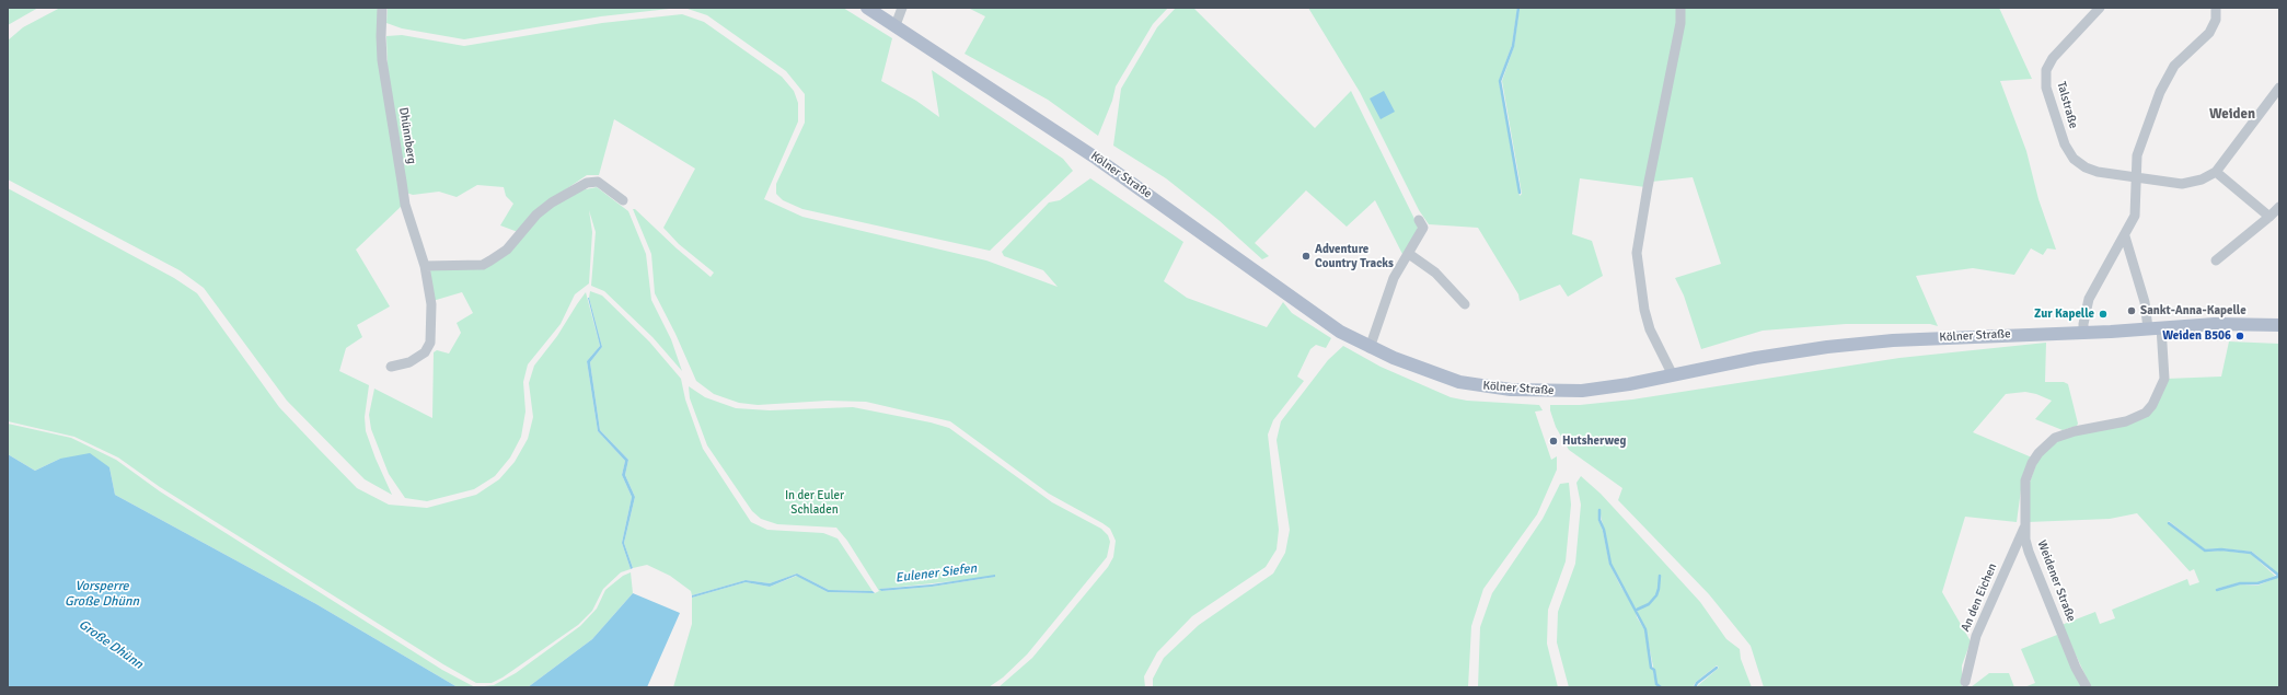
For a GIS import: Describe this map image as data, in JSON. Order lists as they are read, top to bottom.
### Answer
{
  "streets": {
    "main road": ["Kölner Straße"],
    "street": [
      "Talstraße",
      "Dhünnberg",
      "Weidener Straße",
      "An den Eichen"
    ]
  },
  "crossings": [
    ["Kölner Straße", "Weidener Straße"],
    ["Weidener Straße", "An den Eichen"]
  ],
  "districts": ["Weiden"],
  "water": ["Eulener Siefen", "Vorsperre Große Dhünn", "Große Dhünn"],
  "parks": ["In der Euler Schladen"],
  "places": [
    "Adventure Country Tracks",
    "Sankt-Anna-Kapelle",
    "Zur Kapelle",
    "Weiden B506",
    "Hutsherweg"
  ]
}
